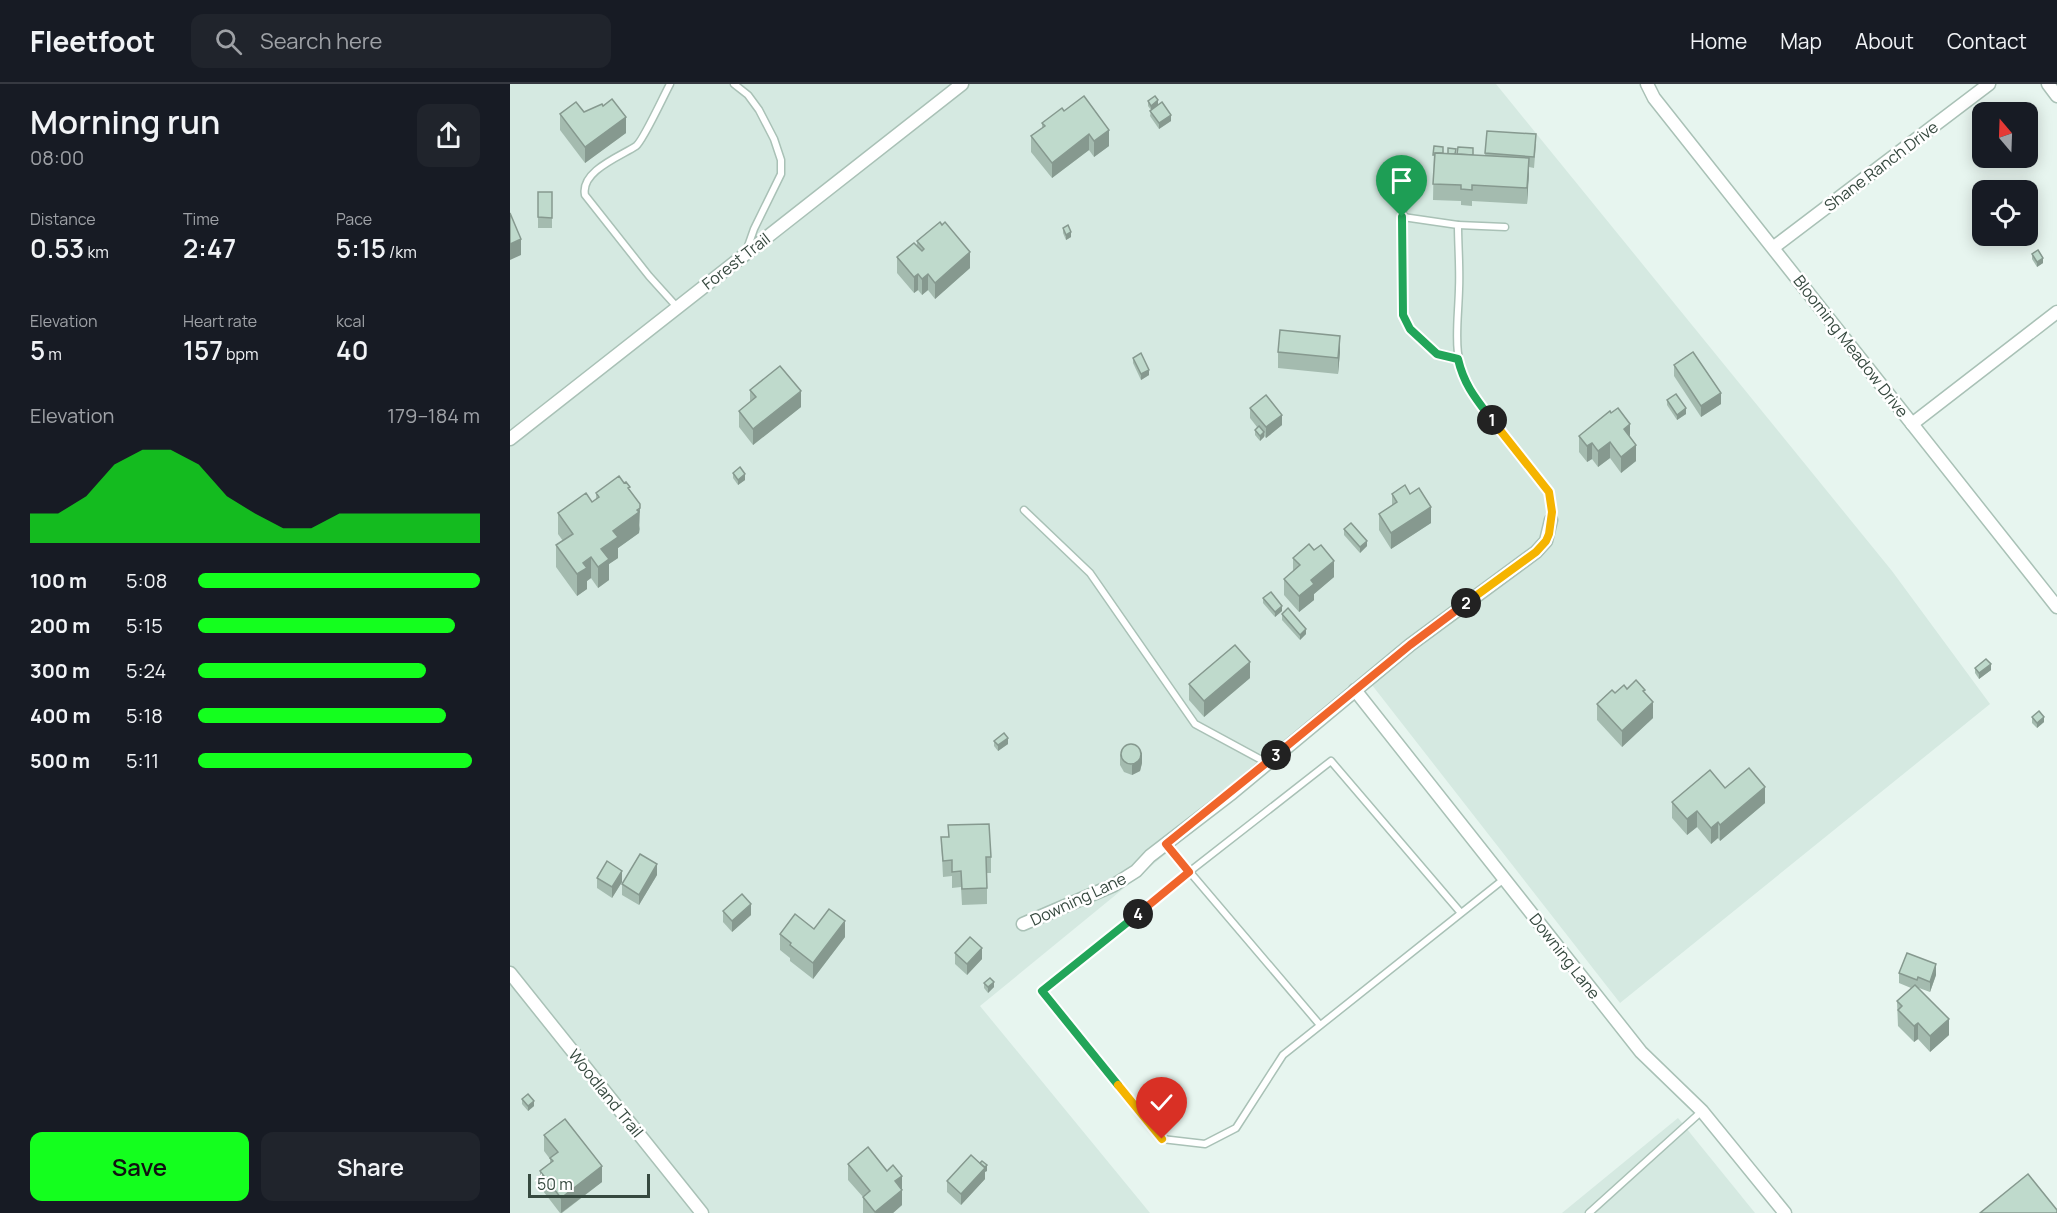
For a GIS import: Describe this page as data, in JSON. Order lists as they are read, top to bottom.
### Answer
{
  "streets": {
    "street": [
      "Shane Ranch Drive",
      "Forest Trail",
      "Blooming Meadow Drive",
      "Downing Lane",
      "Woodland Trail"
    ]
  },
  "crossings": [
    ["Shane Ranch Drive", "Blooming Meadow Drive"]
  ],
  "scale_bar": "50 m",
  "north": "top",
  "page": {
    "header": "Fleetfoot",
    "search": "Search here",
    "nav": [
      "Home",
      "Map",
      "About",
      "Contact"
    ],
    "heading": ["Morning run", "08:00"],
    "stats": [
      ["Distance", "0.53 km"],
      ["Time", "2:47"],
      ["Pace", "5:15 /km"],
      ["Elevation", "5 m"],
      ["Heart rate", "157 bpm"],
      ["kcal", "40"]
    ],
    "chart": ["Elevation", "179–184 m"],
    "pins": [
      "1",
      "2",
      "3",
      "4"
    ],
    "list": [
      {
        "name": "100 m",
        "note": "5:08"
      },
      {
        "name": "200 m",
        "note": "5:15"
      },
      {
        "name": "300 m",
        "note": "5:24"
      },
      {
        "name": "400 m",
        "note": "5:18"
      },
      {
        "name": "500 m",
        "note": "5:11"
      }
    ],
    "buttons": ["Save", "Share"],
    "scale": "50 m"
  }
}
